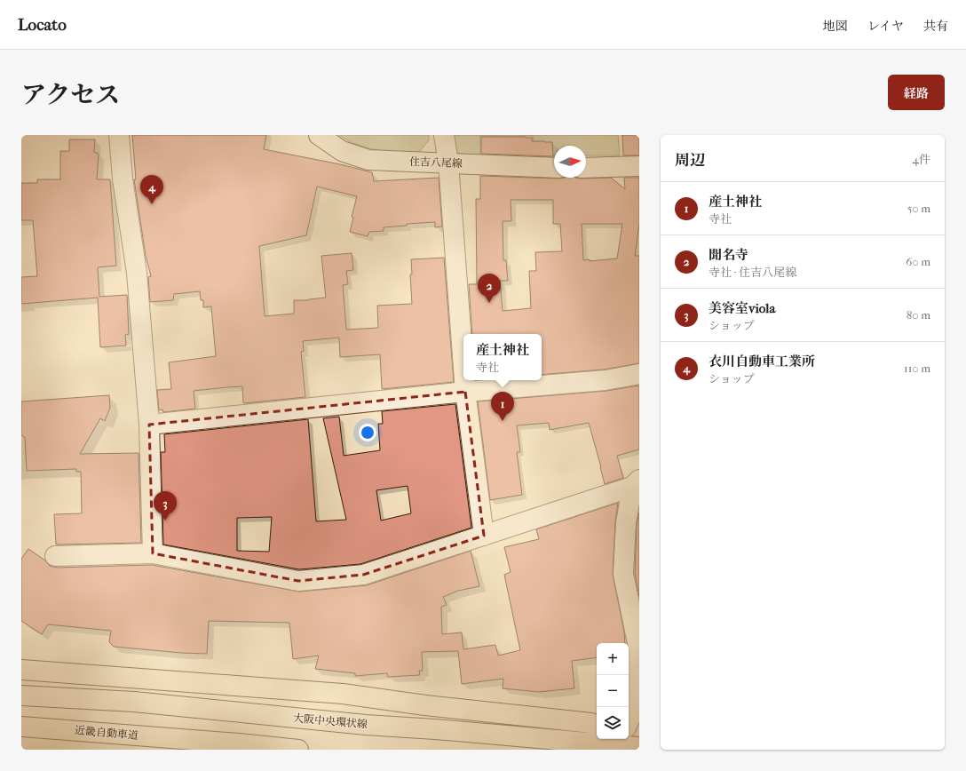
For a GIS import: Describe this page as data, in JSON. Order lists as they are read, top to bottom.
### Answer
{
  "streets": {
    "main road": ["大阪中央環状線", "近畿自動車道"],
    "street": ["住吉八尾線"]
  },
  "north": "right",
  "page": {
    "header": "Locato",
    "nav": ["地図", "レイヤ", "共有"],
    "title": "アクセス",
    "buttons": "経路",
    "heading": ["周辺", "4件"],
    "pins": [
      "4",
      "2",
      "1",
      "3"
    ],
    "list": [
      {
        "mark": "1",
        "name": "産土神社",
        "note": "寺社",
        "value": "50 m"
      },
      {
        "mark": "2",
        "name": "聞名寺",
        "note": "寺社 · 住吉八尾線",
        "value": "60 m"
      },
      {
        "mark": "3",
        "name": "美容室viola",
        "note": "ショップ",
        "value": "80 m"
      },
      {
        "mark": "4",
        "name": "衣川自動車工業所",
        "note": "ショップ",
        "value": "110 m"
      }
    ],
    "popup": ["産土神社", "寺社"],
    "map_buttons": ["+", "−"]
  }
}
